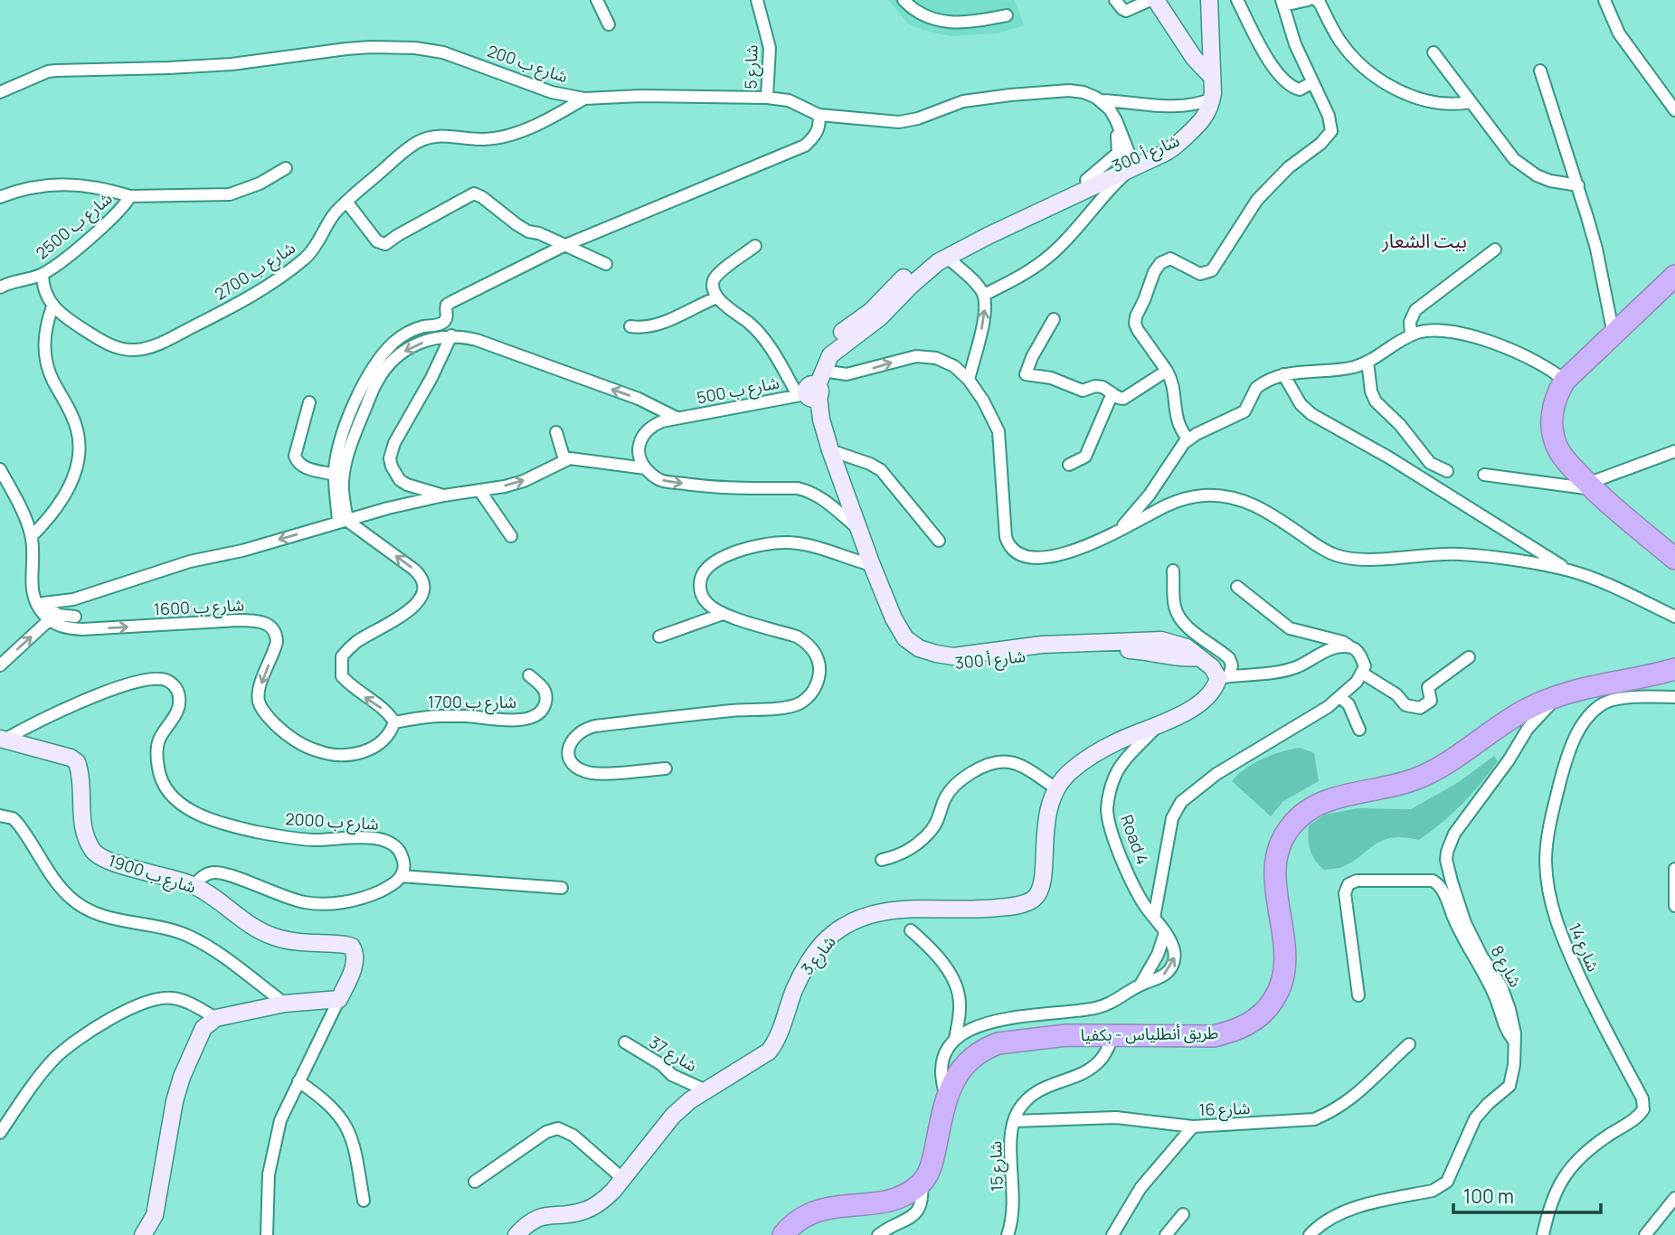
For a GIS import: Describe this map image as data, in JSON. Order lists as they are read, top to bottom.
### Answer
{
  "streets": {
    "highway": ["طريق أنطلياس - بكفيا"],
    "street": [
      "شارع ب 200",
      "شارع 5",
      "شارع أ 300",
      "شارع ب 2500",
      "شارع ب 2700",
      "شارع ب 500",
      "شارع ب 1600",
      "شارع ب 1700",
      "شارع ب 2000",
      "Road 4",
      "شارع ب 1900",
      "شارع 14",
      "شارع 3",
      "شارع 8",
      "شارع 37",
      "شارع 16",
      "شارع 15"
    ]
  },
  "crossings": [
    ["شارع ب 200", "شارع 5"],
    ["شارع ب 200", "شارع أ 300"],
    ["شارع ب 200", "شارع ب 2700"],
    ["شارع أ 300", "شارع ب 500"],
    ["شارع ب 1600", "شارع ب 1700"],
    ["شارع ب 2000", "شارع ب 1900"],
    ["Road 4", "شارع 3"],
    ["شارع 3", "شارع 37"],
    ["شارع 8", "طريق أنطلياس - بكفيا"],
    ["طريق أنطلياس - بكفيا", "شارع 15"],
    ["شارع 16", "شارع 15"]
  ],
  "one_way": ["شارع ب 500"],
  "districts": ["بيت الشعار"],
  "scale_bar": "100 m"
}
